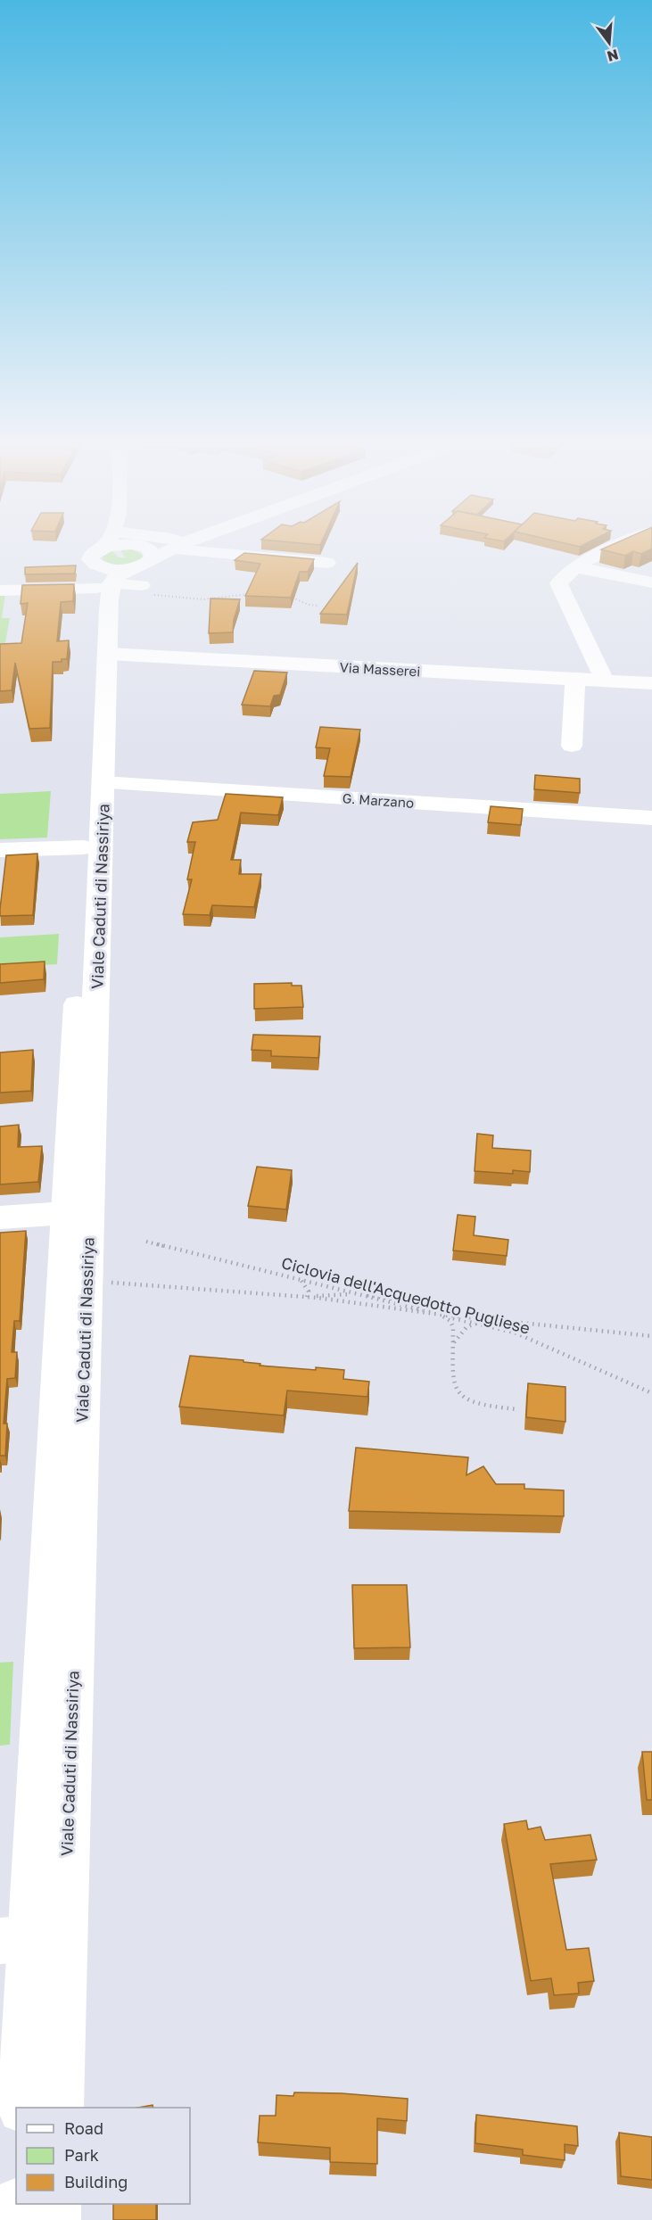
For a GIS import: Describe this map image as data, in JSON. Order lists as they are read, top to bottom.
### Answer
{
  "streets": {
    "main road": ["Via Masserei", "G. Marzano", "Viale Caduti di Nassiriya"],
    "path": ["Ciclovia dell'Acquedotto Pugliese"]
  },
  "crossings": [
    ["Via Masserei", "Viale Caduti di Nassiriya"],
    ["G. Marzano", "Viale Caduti di Nassiriya"]
  ],
  "legend": ["Road", "Park", "Building"],
  "north": "bottom"
}
